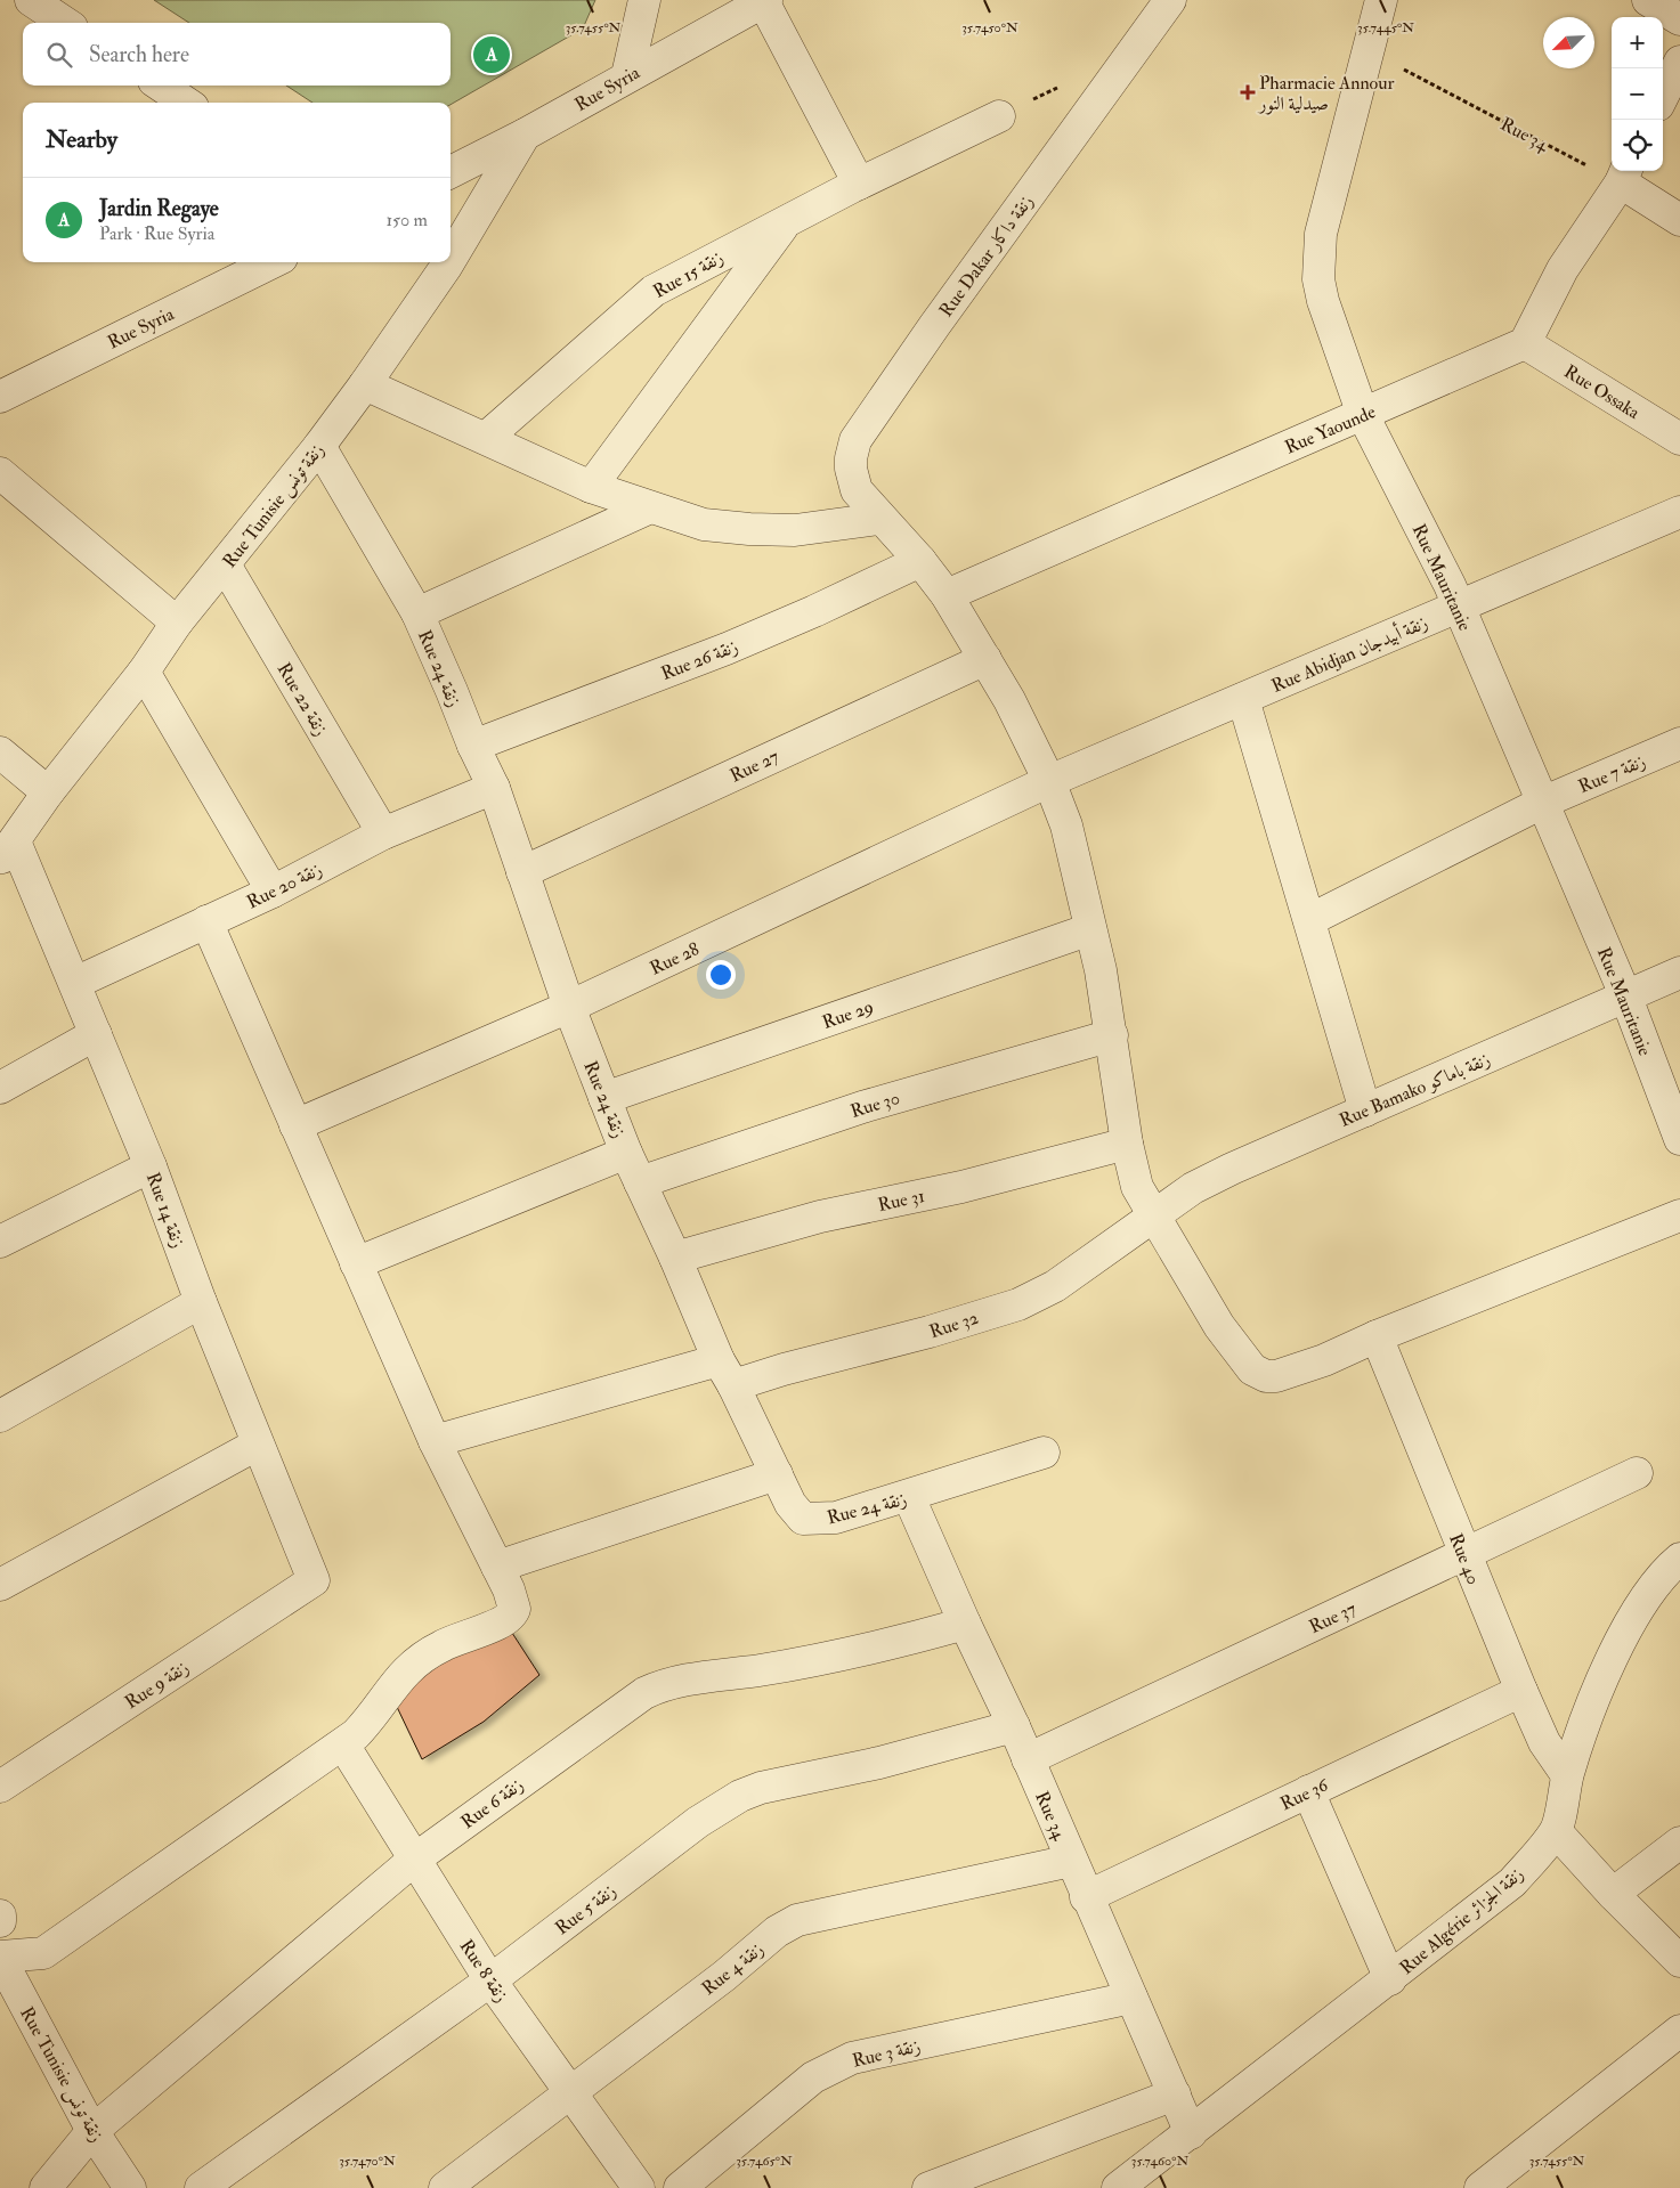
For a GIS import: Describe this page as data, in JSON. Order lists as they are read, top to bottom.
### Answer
{
  "streets": {
    "street": [
      "Rue Syria",
      "Rue 34",
      "Rue Dakar زنقة داكار",
      "Rue 15 زنقة",
      "Rue Ossaka",
      "Rue Yaounde",
      "Rue Tunisie زنقة تونس",
      "Rue Mauritanie",
      "Rue Abidjan زنقة أبيدجان",
      "Rue 26 زنقة",
      "Rue 24 زنقة",
      "Rue 22 زنقة",
      "Rue 27",
      "Rue 7 زنقة",
      "Rue 20 زنقة",
      "Rue 28",
      "Rue 29",
      "Rue Bamako زنقة باماكو",
      "Rue 30",
      "Rue 31",
      "Rue 14 زنقة",
      "Rue 32",
      "Rue 40",
      "Rue 37",
      "Rue 9 زنقة",
      "Rue 36",
      "Rue 6 زنقة",
      "Rue 5 زنقة",
      "Rue Algérie زنقة الجزائر",
      "Rue 4 زنقة",
      "Rue 8 زنقة",
      "Rue 3 زنقة"
    ]
  },
  "crossings": [
    ["Rue Syria", "Rue Tunisie زنقة تونس"],
    ["Rue 34", "Rue Mauritanie"],
    ["Rue 34", "Rue 24 زنقة"],
    ["Rue 34", "Rue 37"],
    ["Rue 34", "Rue 36"],
    ["Rue 34", "Rue 6 زنقة"],
    ["Rue 34", "Rue 5 زنقة"],
    ["Rue 34", "Rue Algérie زنقة الجزائر"],
    ["Rue 34", "Rue 4 زنقة"],
    ["Rue 34", "Rue 3 زنقة"],
    ["Rue Dakar زنقة داكار", "Rue Yaounde"],
    ["Rue Dakar زنقة داكار", "Rue Abidjan زنقة أبيدجان"],
    ["Rue Dakar زنقة داكار", "Rue 26 زنقة"],
    ["Rue Dakar زنقة داكار", "Rue 27"],
    ["Rue Dakar زنقة داكار", "Rue 28"],
    ["Rue Dakar زنقة داكار", "Rue 29"],
    ["Rue Dakar زنقة داكار", "Rue Bamako زنقة باماكو"],
    ["Rue Dakar زنقة داكار", "Rue 30"],
    ["Rue Dakar زنقة داكار", "Rue 31"],
    ["Rue Dakar زنقة داكار", "Rue 32"],
    ["Rue Dakar زنقة داكار", "Rue 40"],
    ["Rue Ossaka", "Rue Yaounde"],
    ["Rue Yaounde", "Rue Mauritanie"],
    ["Rue Tunisie زنقة تونس", "Rue 24 زنقة"],
    ["Rue Tunisie زنقة تونس", "Rue 22 زنقة"],
    ["Rue Tunisie زنقة تونس", "Rue 14 زنقة"],
    ["Rue Tunisie زنقة تونس", "Rue 6 زنقة"],
    ["Rue Mauritanie", "Rue Abidjan زنقة أبيدجان"],
    ["Rue Mauritanie", "Rue 7 زنقة"],
    ["Rue Mauritanie", "Rue Bamako زنقة باماكو"],
    ["Rue Abidjan زنقة أبيدجان", "Rue 28"],
    ["Rue 26 زنقة", "Rue 24 زنقة"],
    ["Rue 24 زنقة", "Rue 27"],
    ["Rue 24 زنقة", "Rue 20 زنقة"],
    ["Rue 24 زنقة", "Rue 28"],
    ["Rue 24 زنقة", "Rue 29"],
    ["Rue 24 زنقة", "Rue 30"],
    ["Rue 24 زنقة", "Rue 31"],
    ["Rue 24 زنقة", "Rue 32"],
    ["Rue 22 زنقة", "Rue 20 زنقة"],
    ["Rue 20 زنقة", "Rue 14 زنقة"],
    ["Rue Bamako زنقة باماكو", "Rue 32"],
    ["Rue 14 زنقة", "Rue 9 زنقة"],
    ["Rue 40", "Rue 37"],
    ["Rue 40", "Rue 36"],
    ["Rue 40", "Rue Algérie زنقة الجزائر"],
    ["Rue 6 زنقة", "Rue 8 زنقة"],
    ["Rue 5 زنقة", "Rue 8 زنقة"],
    ["Rue 4 زنقة", "Rue 8 زنقة"]
  ],
  "places": {
    "health": ["Pharmacie Annour صيدلية النور"]
  },
  "north": "bottom left",
  "page": {
    "map_buttons": ["+", "−"],
    "search": "Search here",
    "pins": "A",
    "heading": "Nearby",
    "list": [
      {
        "mark": "A",
        "name": "Jardin Regaye",
        "note": "Park · Rue Syria",
        "value": "150 m"
      }
    ]
  },
  "coordinates": [
    "35.7455°N",
    "35.7450°N",
    "35.7445°N",
    "35.7470°N",
    "35.7465°N",
    "35.7460°N"
  ]
}
